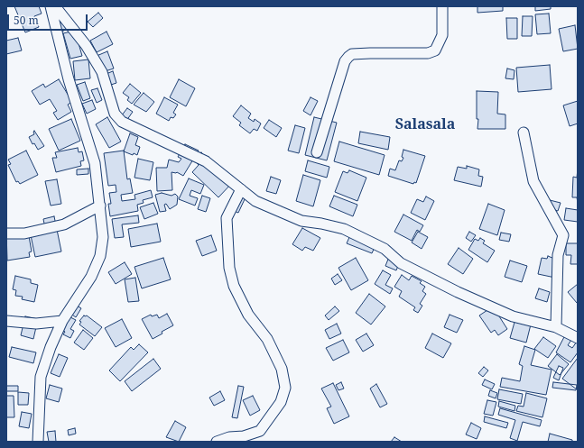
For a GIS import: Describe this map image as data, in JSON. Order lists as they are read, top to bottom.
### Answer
{
  "districts": ["Salasala"],
  "scale_bar": "50 m"
}
